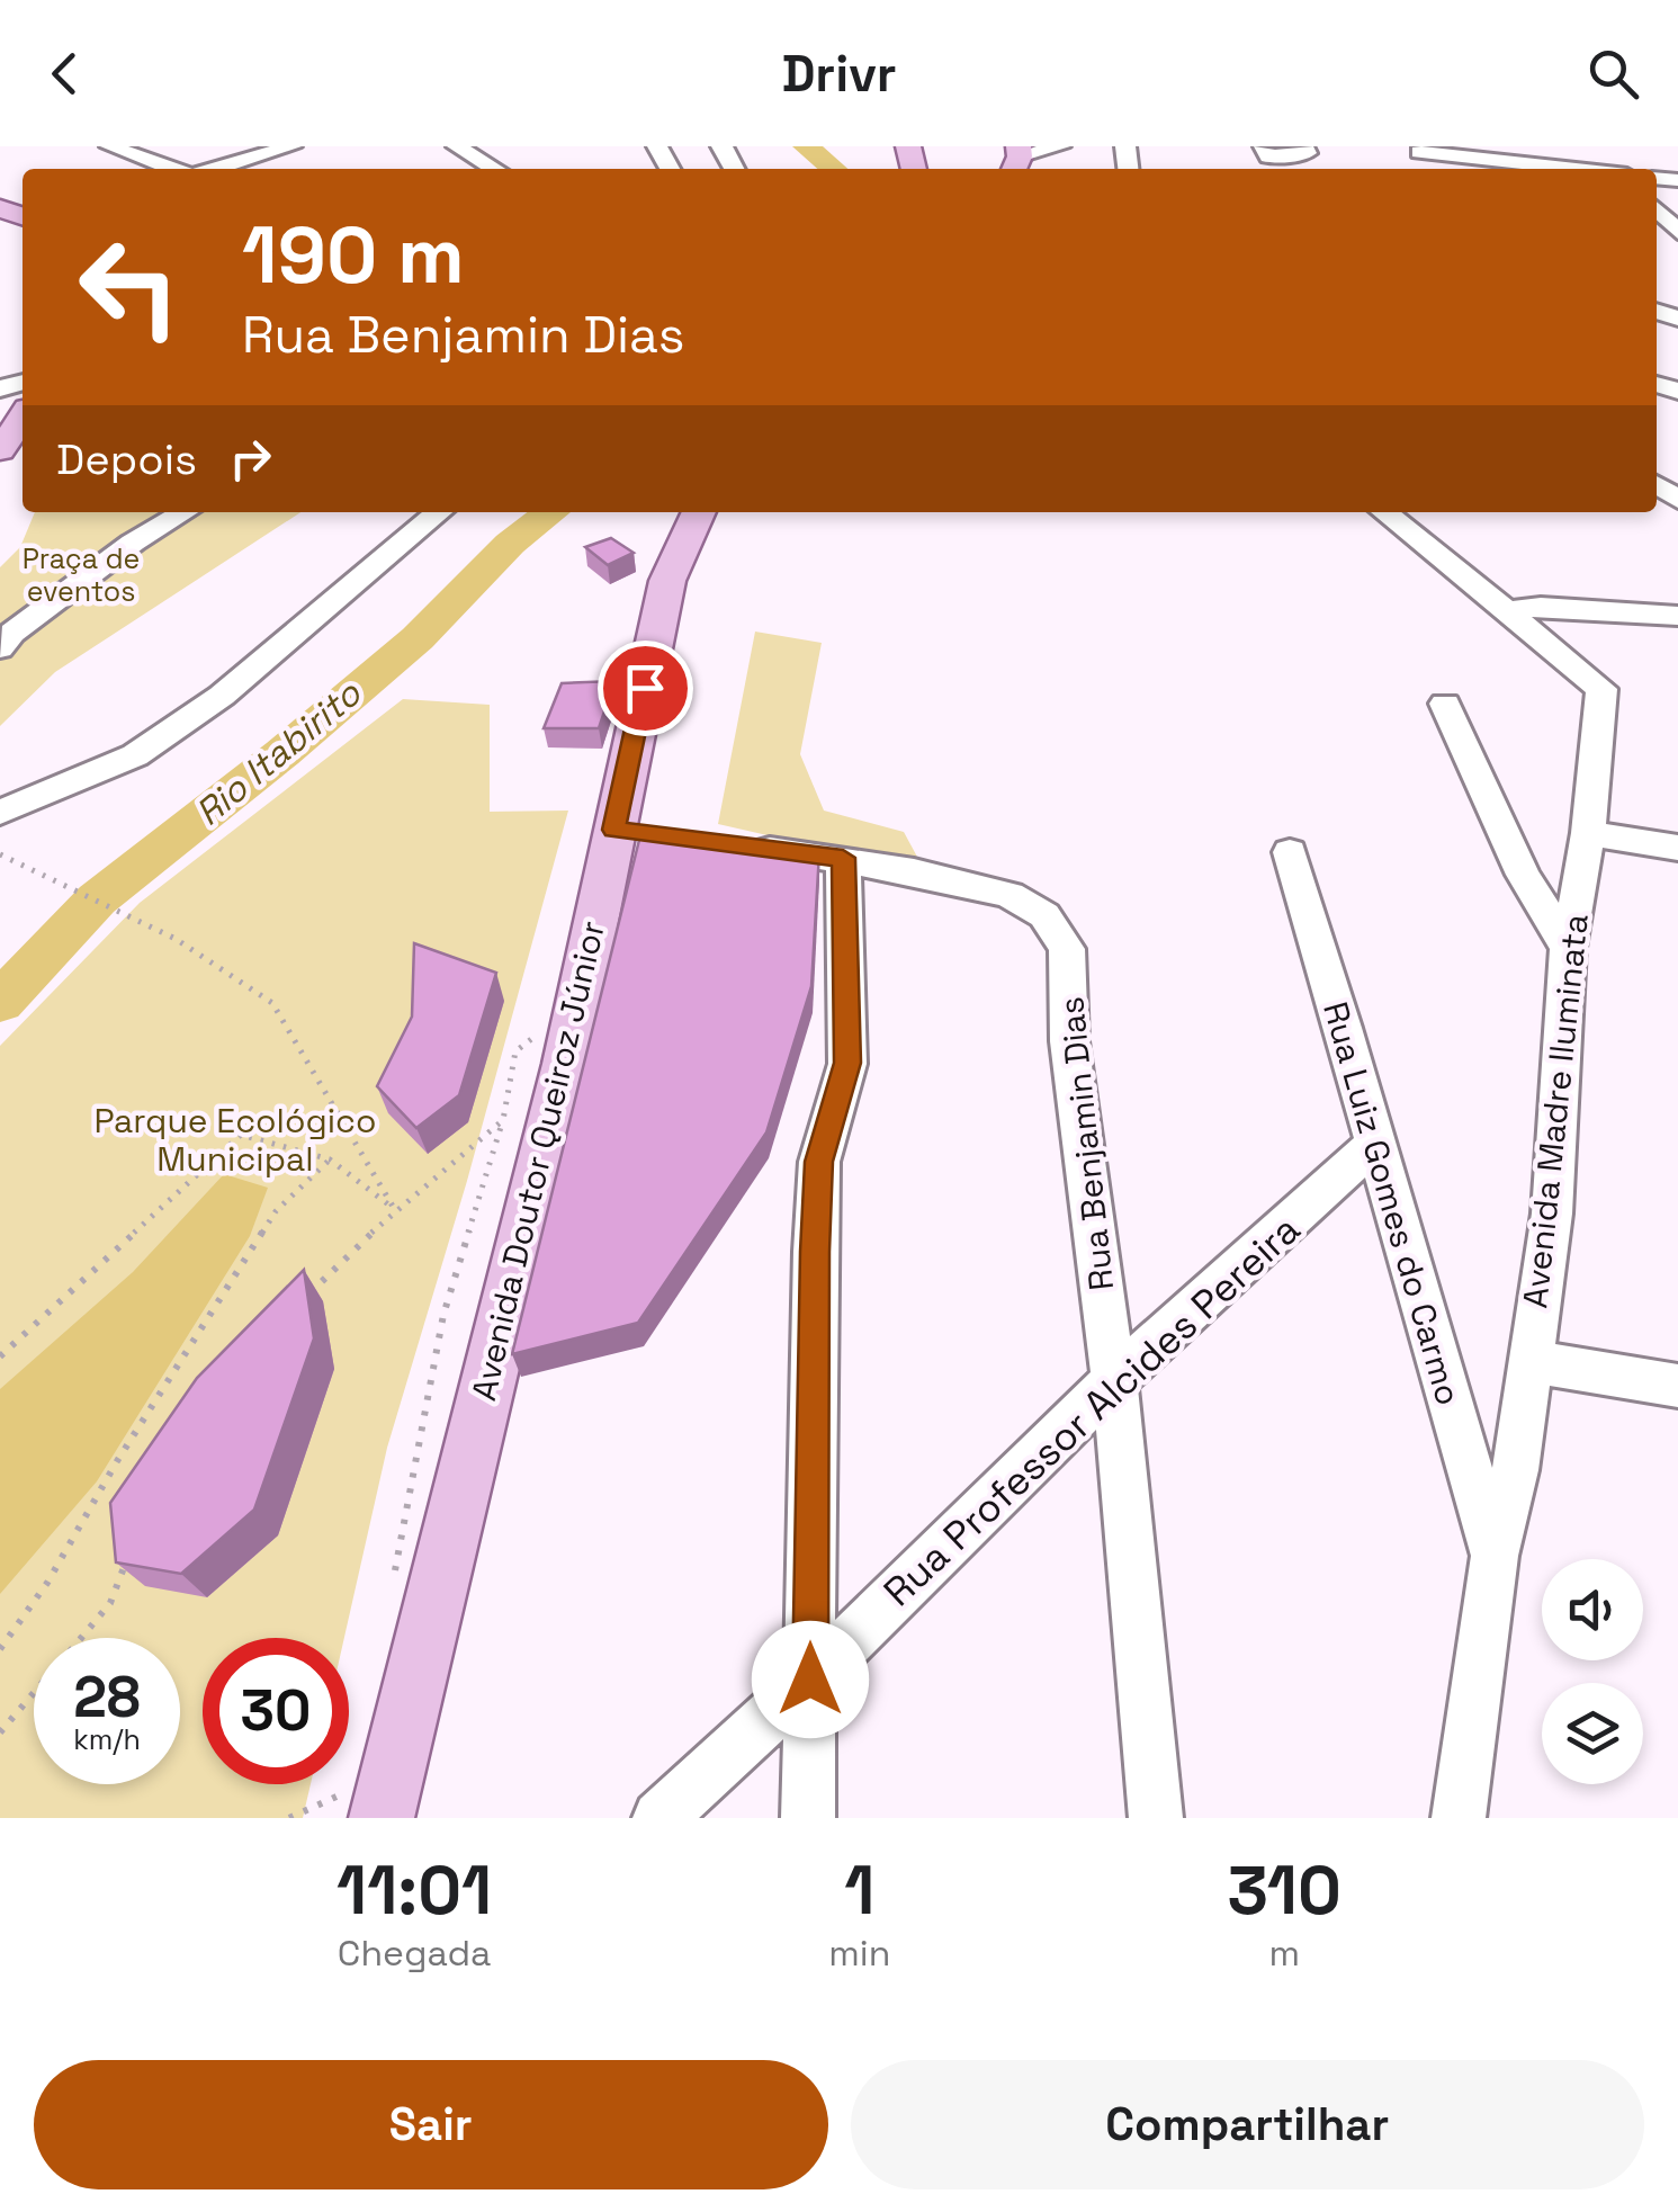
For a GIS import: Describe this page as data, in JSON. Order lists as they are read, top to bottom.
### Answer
{
  "streets": {
    "main road": ["Avenida Doutor Queiroz Júnior"],
    "street": [
      "Avenida Madre Iluminata",
      "Rua Benjamin Dias",
      "Rua Luiz Gomes do Carmo",
      "Rua Professor Alcides Pereira"
    ]
  },
  "crossings": [
    ["Avenida Madre Iluminata", "Rua Luiz Gomes do Carmo"],
    ["Rua Benjamin Dias", "Rua Professor Alcides Pereira"],
    ["Rua Luiz Gomes do Carmo", "Rua Professor Alcides Pereira"]
  ],
  "water": ["Rio Itabirito"],
  "parks": ["Praça de eventos", "Parque Ecológico Municipal"],
  "page": {
    "header": "Drivr",
    "turn": ["190 m", "Rua Benjamin Dias"],
    "then": "Depois",
    "speed": "28 km/h",
    "limit": "30",
    "eta": [
      "11:01",
      "Chegada",
      "1",
      "min",
      "310",
      "m"
    ],
    "buttons": ["Sair", "Compartilhar"]
  }
}
